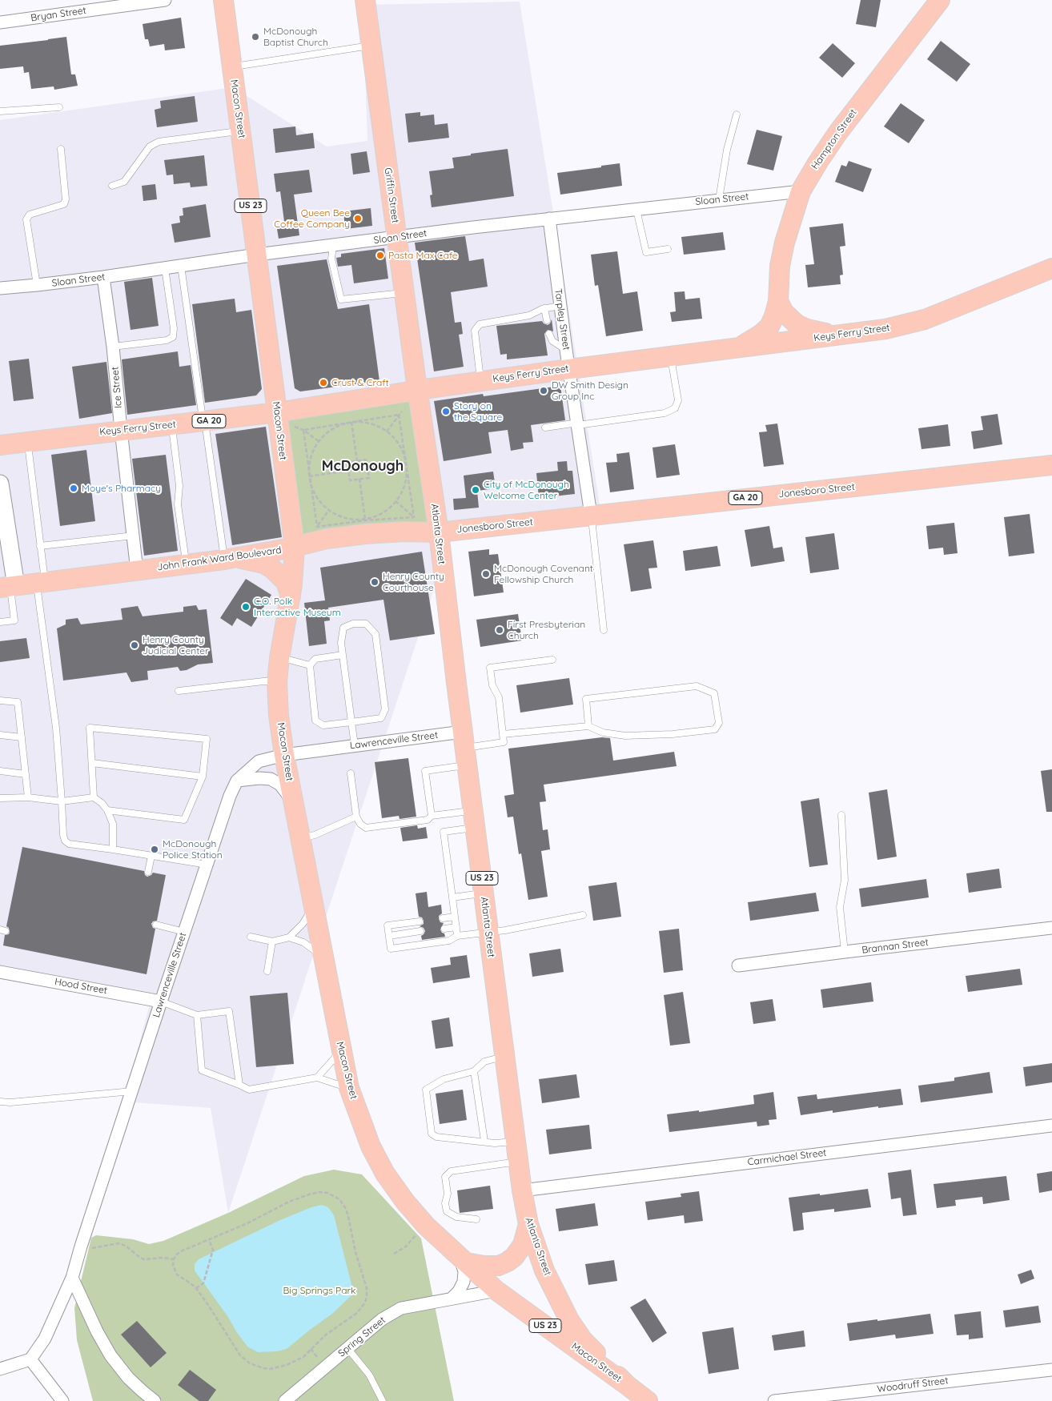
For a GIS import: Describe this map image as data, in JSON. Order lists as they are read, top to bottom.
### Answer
{
  "streets": {
    "main road": [
      "Macon Street",
      "Hampton Street",
      "Griffin Street",
      "US 23",
      "Keys Ferry Street",
      "GA 20",
      "Jonesboro Street",
      "Atlanta Street",
      "John Frank Ward Boulevard"
    ],
    "street": [
      "Bryan Street",
      "Sloan Street",
      "Tarpley Street",
      "Ice Street",
      "Lawrenceville Street",
      "Brannan Street",
      "Hood Street",
      "Carmichael Street",
      "Spring Street",
      "Woodruff Street"
    ]
  },
  "crossings": [
    ["Macon Street", "Sloan Street"],
    ["Macon Street", "Keys Ferry Street"],
    ["Macon Street", "Atlanta Street"],
    ["Macon Street", "John Frank Ward Boulevard"],
    ["Macon Street", "Lawrenceville Street"],
    ["Macon Street", "Spring Street"],
    ["Hampton Street", "Sloan Street"],
    ["Hampton Street", "Keys Ferry Street"],
    ["Griffin Street", "Sloan Street"],
    ["Griffin Street", "Keys Ferry Street"],
    ["Griffin Street", "Atlanta Street"],
    ["Sloan Street", "Tarpley Street"],
    ["Sloan Street", "Ice Street"],
    ["Tarpley Street", "Keys Ferry Street"],
    ["Tarpley Street", "Jonesboro Street"],
    ["Keys Ferry Street", "Ice Street"],
    ["Keys Ferry Street", "Atlanta Street"],
    ["Ice Street", "John Frank Ward Boulevard"],
    ["Jonesboro Street", "Atlanta Street"],
    ["Jonesboro Street", "John Frank Ward Boulevard"],
    ["Atlanta Street", "John Frank Ward Boulevard"],
    ["Atlanta Street", "Lawrenceville Street"],
    ["Atlanta Street", "Carmichael Street"],
    ["Lawrenceville Street", "Hood Street"]
  ],
  "districts": ["McDonough"],
  "parks": ["Big Springs Park"],
  "places": [
    "McDonough Baptist Church",
    "Queen Bee Coffee Company",
    "Pasta Max Cafe",
    "Crust & Craft",
    "DW Smith Design Group Inc",
    "Story on the Square",
    "Moye's Pharmacy",
    "City of McDonough Welcome Center",
    "McDonough Covenant Fellowship Church",
    "Henry County Courthouse",
    "C.O. Polk Interactive Museum",
    "First Presbyterian Church",
    "Henry County Judicial Center",
    "McDonough Police Station"
  ]
}
